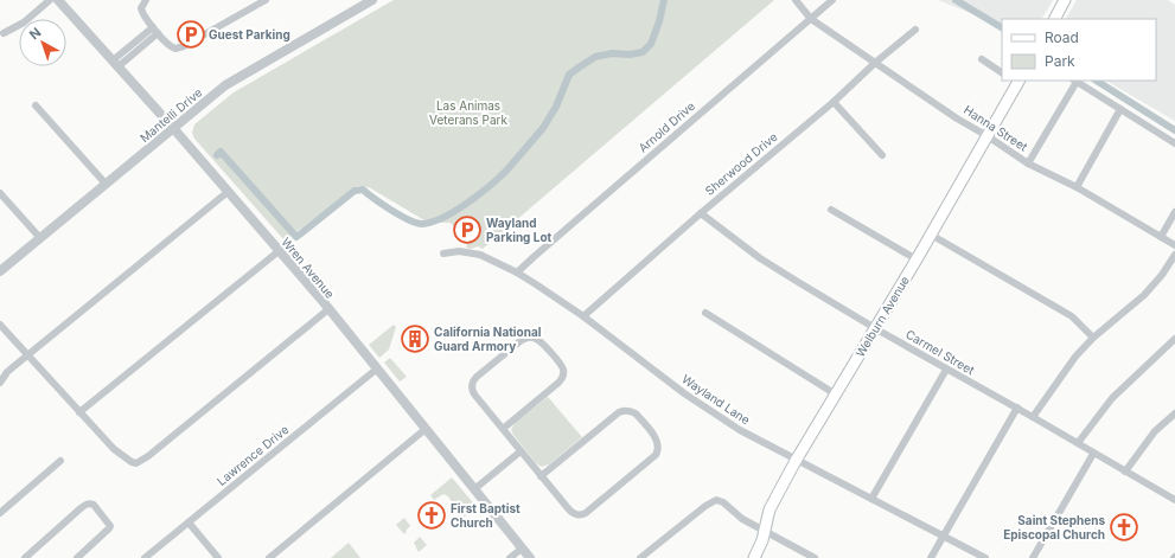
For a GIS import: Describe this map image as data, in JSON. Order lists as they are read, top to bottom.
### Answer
{
  "streets": {
    "main road": ["Welburn Avenue"],
    "street": [
      "Mantelli Drive",
      "Arnold Drive",
      "Hanna Street",
      "Sherwood Drive",
      "Wren Avenue",
      "Carmel Street",
      "Wayland Lane",
      "Lawrence Drive"
    ]
  },
  "crossings": [
    ["Mantelli Drive", "Wren Avenue"],
    ["Arnold Drive", "Hanna Street"],
    ["Arnold Drive", "Wayland Lane"],
    ["Hanna Street", "Sherwood Drive"],
    ["Hanna Street", "Welburn Avenue"],
    ["Sherwood Drive", "Carmel Street"],
    ["Sherwood Drive", "Wayland Lane"],
    ["Wren Avenue", "Lawrence Drive"],
    ["Welburn Avenue", "Carmel Street"],
    ["Welburn Avenue", "Wayland Lane"]
  ],
  "parks": ["Las Animas Veterans Park"],
  "places": {
    "parking": ["Guest Parking", "Wayland Parking Lot"],
    "building": ["California National Guard Armory"],
    "church": ["First Baptist Church", "Saint Stephens Episcopal Church"]
  },
  "legend": ["Road", "Park"],
  "north": "top left"
}
